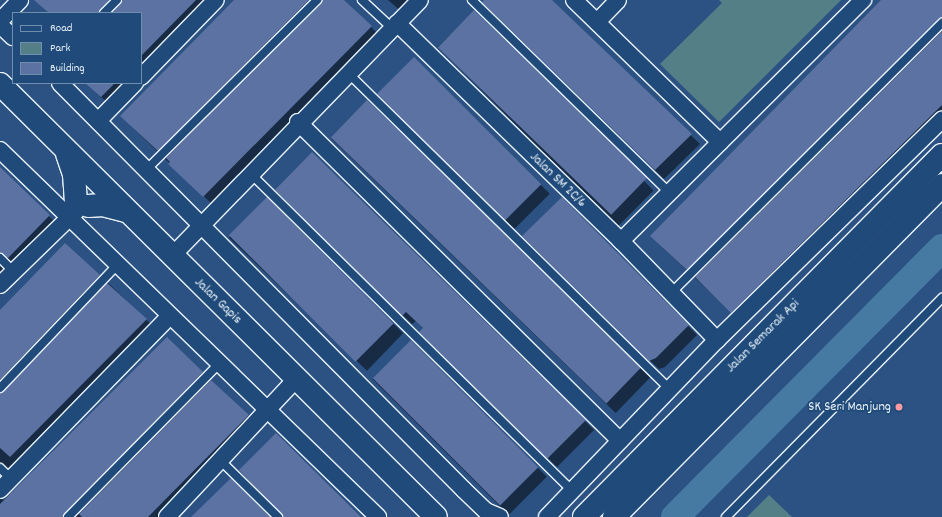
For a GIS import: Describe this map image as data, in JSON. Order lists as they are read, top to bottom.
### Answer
{
  "streets": {
    "street": ["Jalan SM 2C/6", "Jalan Gapis", "Jalan Semarak Api"]
  },
  "places": ["SK Seri Manjung"],
  "legend": ["Road", "Park", "Building"]
}
